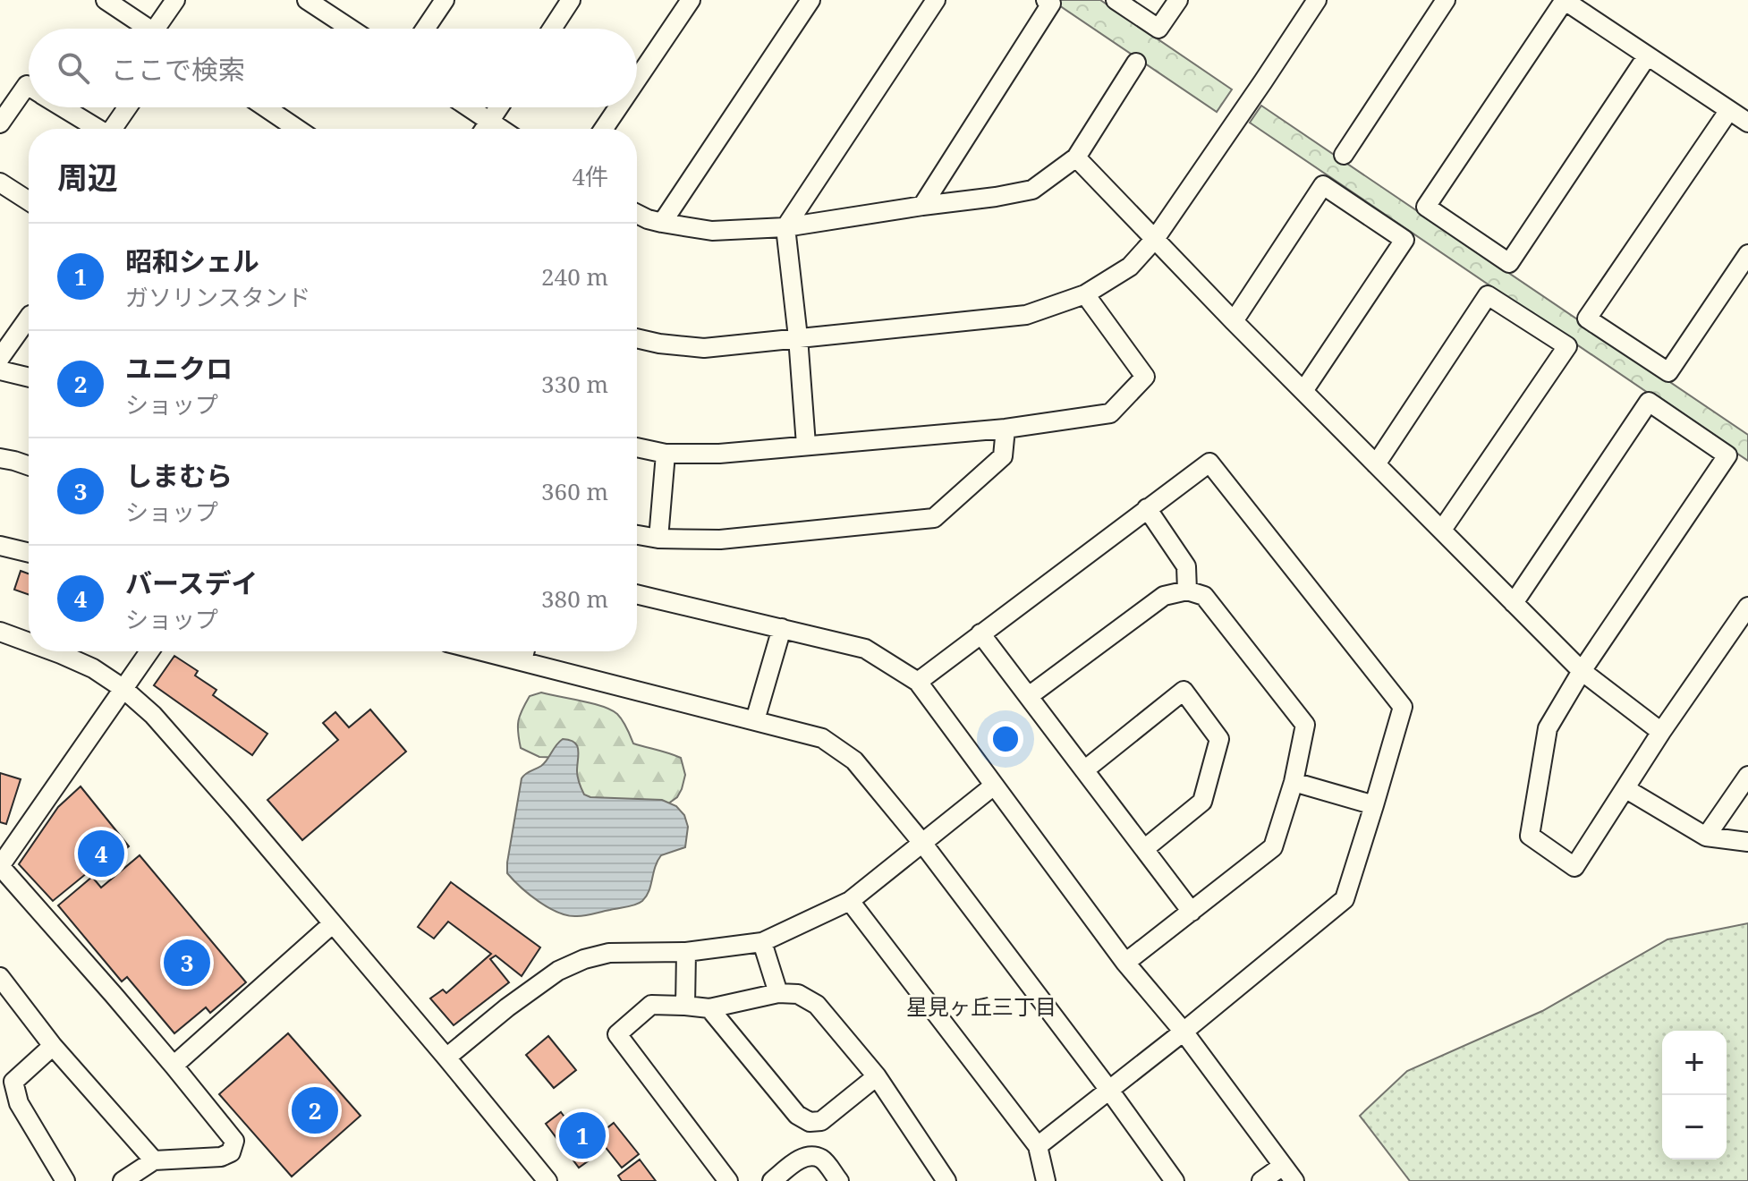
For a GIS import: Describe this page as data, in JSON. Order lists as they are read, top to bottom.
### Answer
{
  "districts": ["星見ヶ丘三丁目"],
  "page": {
    "search": "ここで検索",
    "heading": ["周辺", "4件"],
    "list": [
      {
        "mark": "1",
        "name": "昭和シェル",
        "note": "ガソリンスタンド",
        "value": "240 m"
      },
      {
        "mark": "2",
        "name": "ユニクロ",
        "note": "ショップ",
        "value": "330 m"
      },
      {
        "mark": "3",
        "name": "しまむら",
        "note": "ショップ",
        "value": "360 m"
      },
      {
        "mark": "4",
        "name": "バースデイ",
        "note": "ショップ",
        "value": "380 m"
      }
    ],
    "pins": [
      "4",
      "3",
      "2",
      "1"
    ],
    "map_buttons": ["+", "−"]
  }
}
